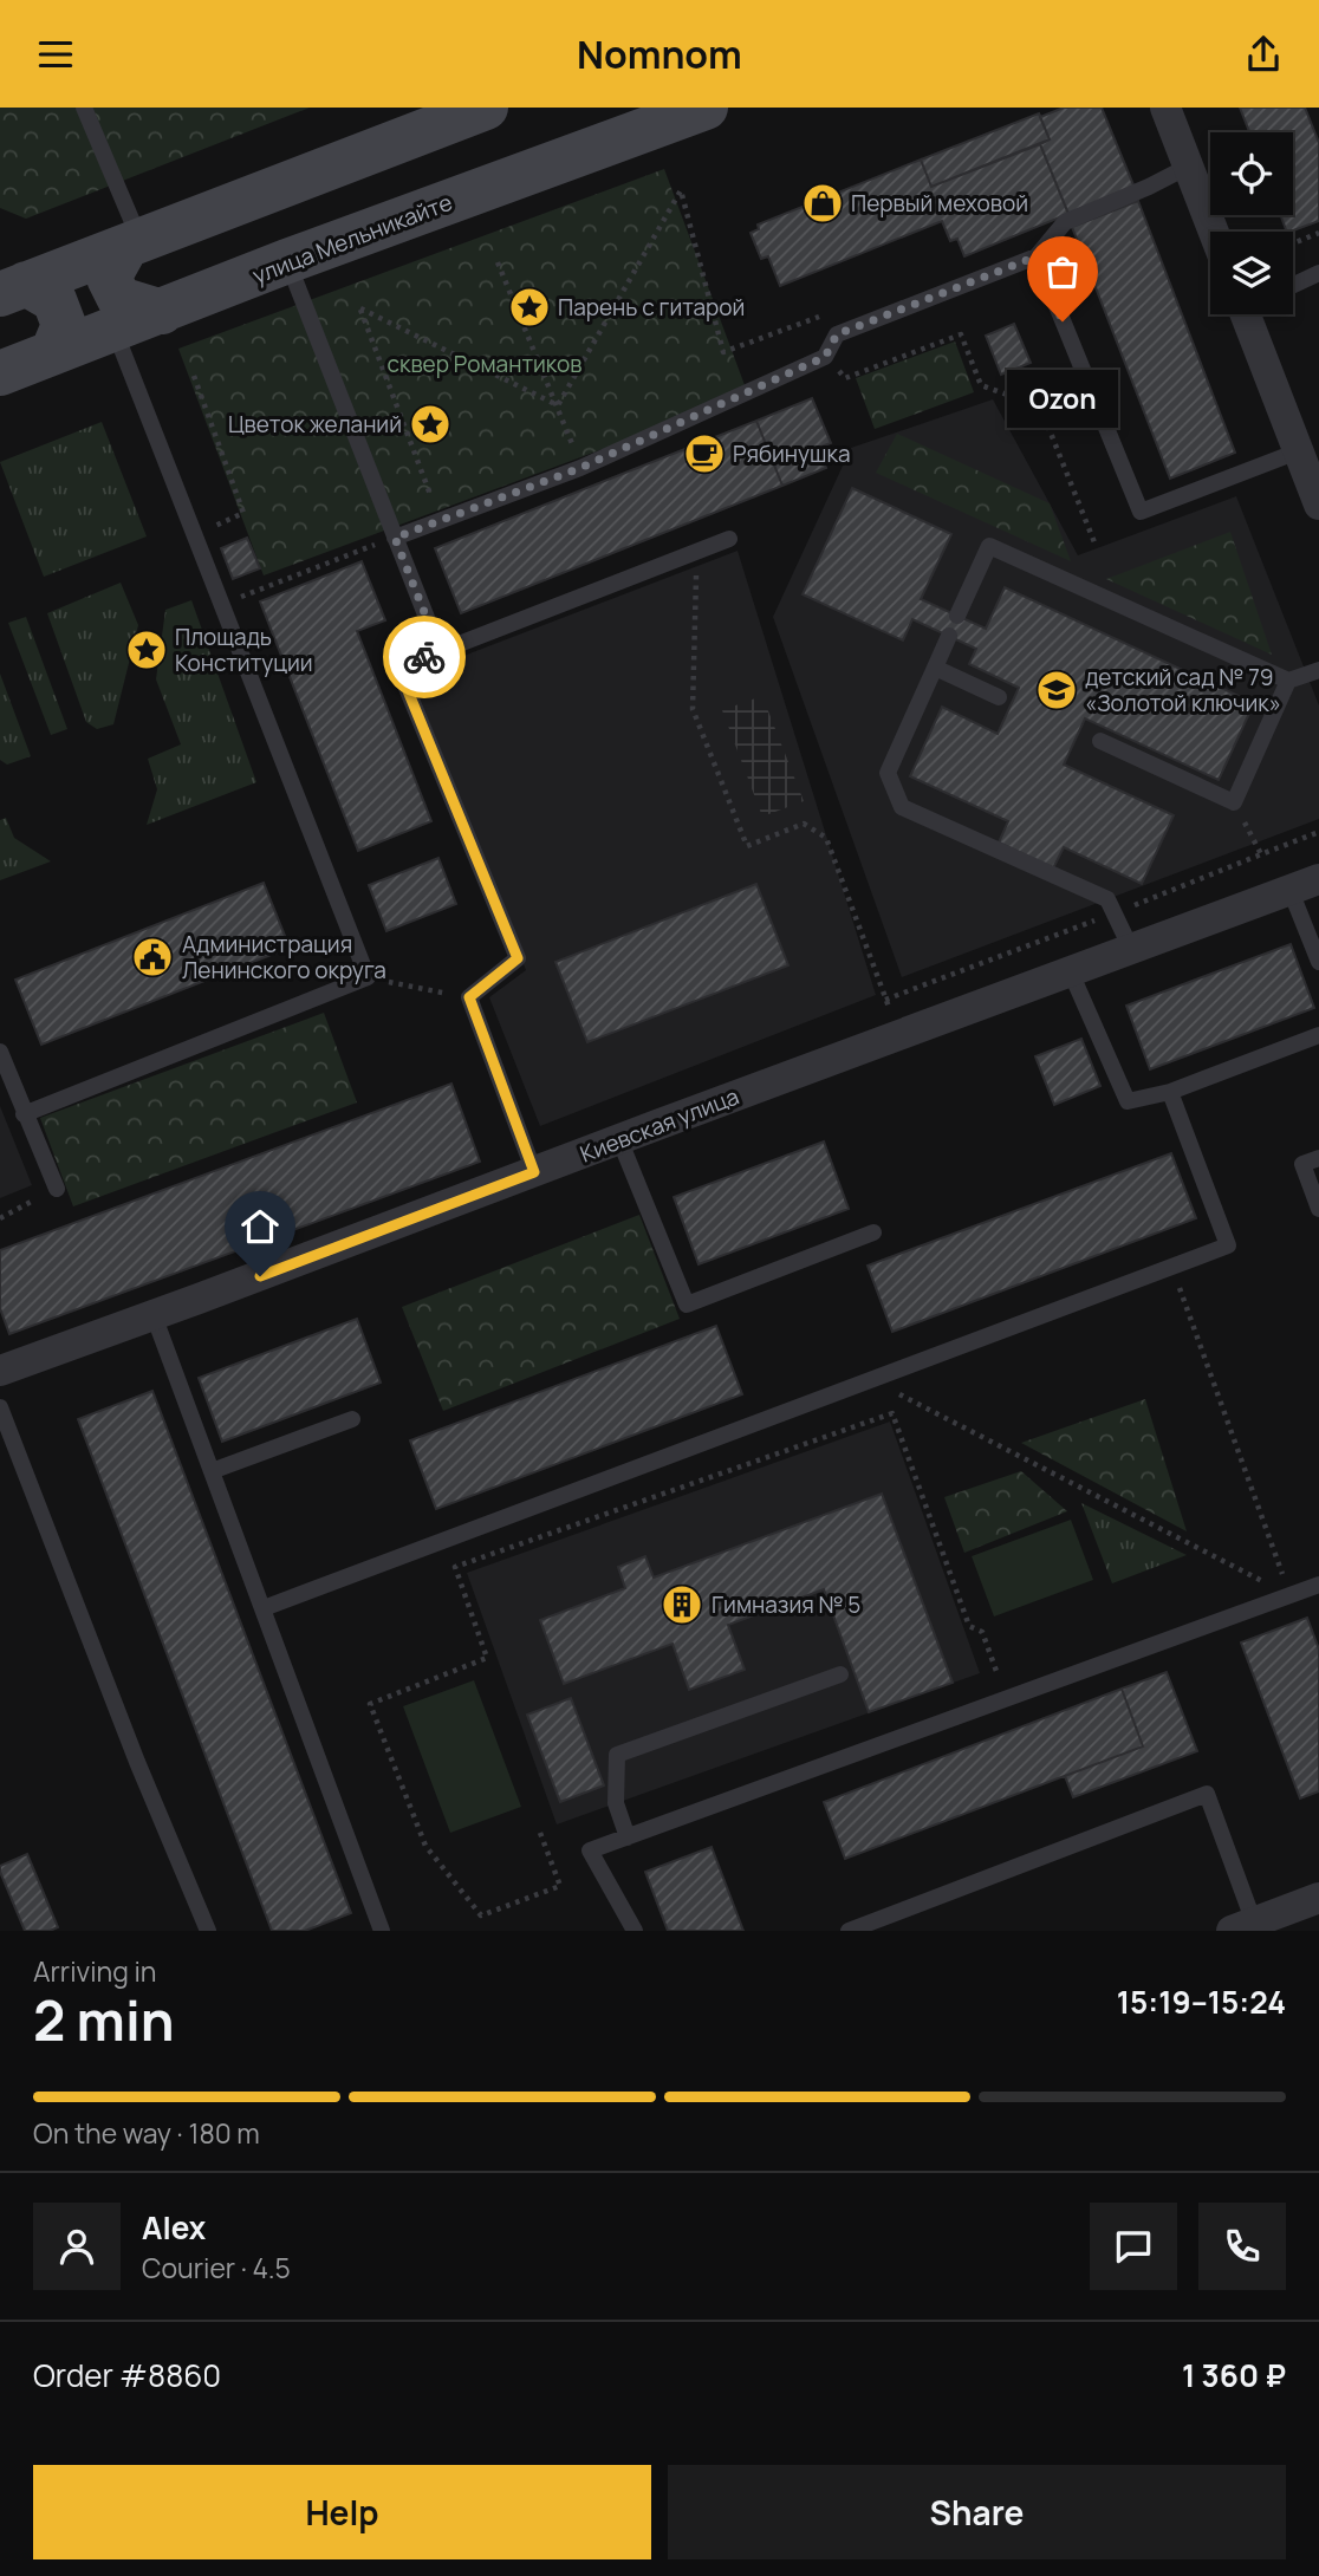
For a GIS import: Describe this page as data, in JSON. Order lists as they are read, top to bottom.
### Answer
{
  "streets": {
    "main road": ["улица Мельникайте"],
    "street": ["Киевская улица"]
  },
  "parks": ["сквер Романтиков"],
  "places": {
    "shop": ["Первый меховой"],
    "place": ["Парень с гитарой", "Цветок желаний", "Площадь Конституции"],
    "other": ["Ozon"],
    "cafe": ["Рябинушка"],
    "school or university": ["детский сад № 79 «Золотой ключик»"],
    "public building": ["Администрация Ленинского округа"],
    "building": ["Гимназия № 5"]
  },
  "page": {
    "header": "Nomnom",
    "bubble": "Ozon",
    "heading": ["2 min", "Arriving in", "15:19–15:24"],
    "panel": [
      "Alex",
      "Courier · 4.5",
      "Order #8860",
      "1 360 ₽"
    ],
    "bar": "On the way · 180 m",
    "buttons": ["Help", "Share"]
  }
}
